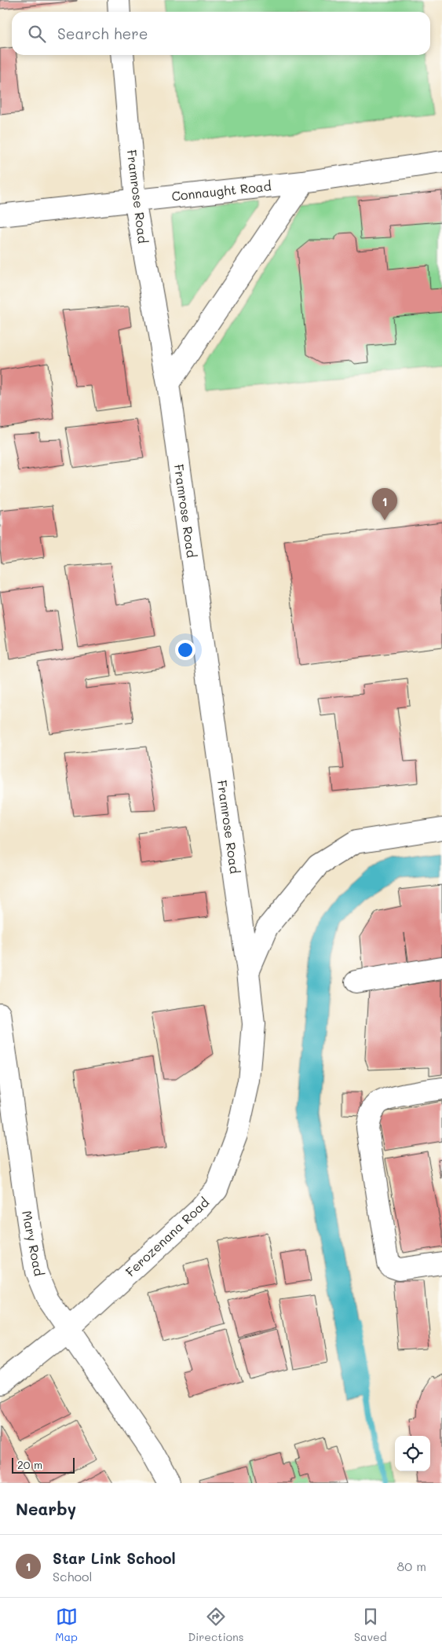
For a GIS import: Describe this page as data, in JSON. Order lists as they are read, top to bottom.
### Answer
{
  "streets": {
    "street": [
      "Connaught Road",
      "Framrose Road",
      "Ferozenana Road",
      "Mary Road"
    ]
  },
  "crossings": [
    ["Connaught Road", "Framrose Road"],
    ["Framrose Road", "Ferozenana Road"],
    ["Ferozenana Road", "Mary Road"]
  ],
  "scale_bar": "20 m",
  "page": {
    "search": "Search here",
    "pins": "1",
    "scale": "20 m",
    "heading": "Nearby",
    "list": [
      {
        "mark": "1",
        "name": "Star Link School",
        "note": "School",
        "value": "80 m"
      }
    ],
    "nav": ["Map", "Directions", "Saved"]
  }
}
